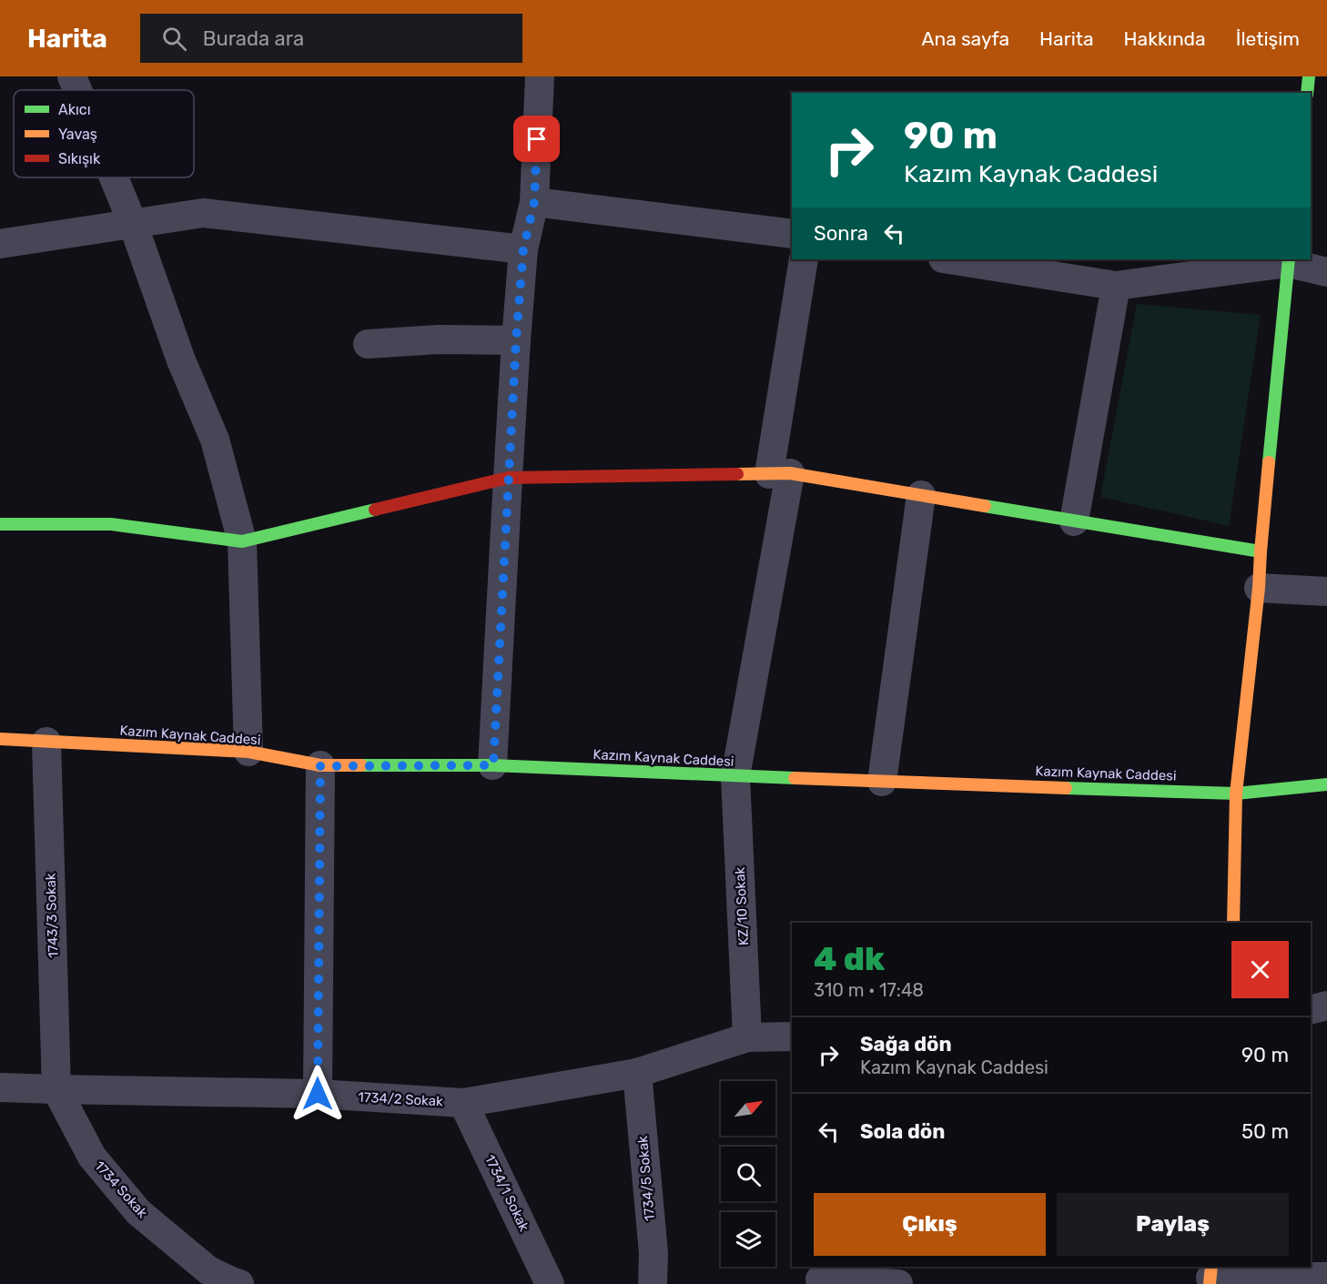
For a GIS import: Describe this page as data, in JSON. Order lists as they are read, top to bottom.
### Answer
{
  "streets": {
    "street": [
      "Kazım Kaynak Caddesi",
      "KZ/10 Sokak",
      "1743/3 Sokak",
      "1734/2 Sokak",
      "1734/5 Sokak",
      "1734 Sokak",
      "1734/1 Sokak"
    ]
  },
  "crossings": [
    ["Kazım Kaynak Caddesi", "KZ/10 Sokak"],
    ["Kazım Kaynak Caddesi", "1743/3 Sokak"],
    ["KZ/10 Sokak", "1734/2 Sokak"],
    ["1743/3 Sokak", "1734/2 Sokak"],
    ["1743/3 Sokak", "1734 Sokak"],
    ["1734/2 Sokak", "1734/5 Sokak"],
    ["1734/2 Sokak", "1734 Sokak"],
    ["1734/2 Sokak", "1734/1 Sokak"]
  ],
  "legend": ["Akıcı", "Yavaş", "Sıkışık"],
  "north": "top right",
  "page": {
    "header": "Harita",
    "search": "Burada ara",
    "nav": [
      "Ana sayfa",
      "Harita",
      "Hakkında",
      "İletişim"
    ],
    "turn": ["90 m", "Kazım Kaynak Caddesi"],
    "then": "Sonra",
    "heading": ["4 dk", "310 m · 17:48"],
    "list": [
      {
        "name": "Sağa dön",
        "note": "Kazım Kaynak Caddesi",
        "value": "90 m"
      },
      {
        "name": "Sola dön",
        "value": "50 m"
      }
    ],
    "buttons": ["Çıkış", "Paylaş"]
  }
}
